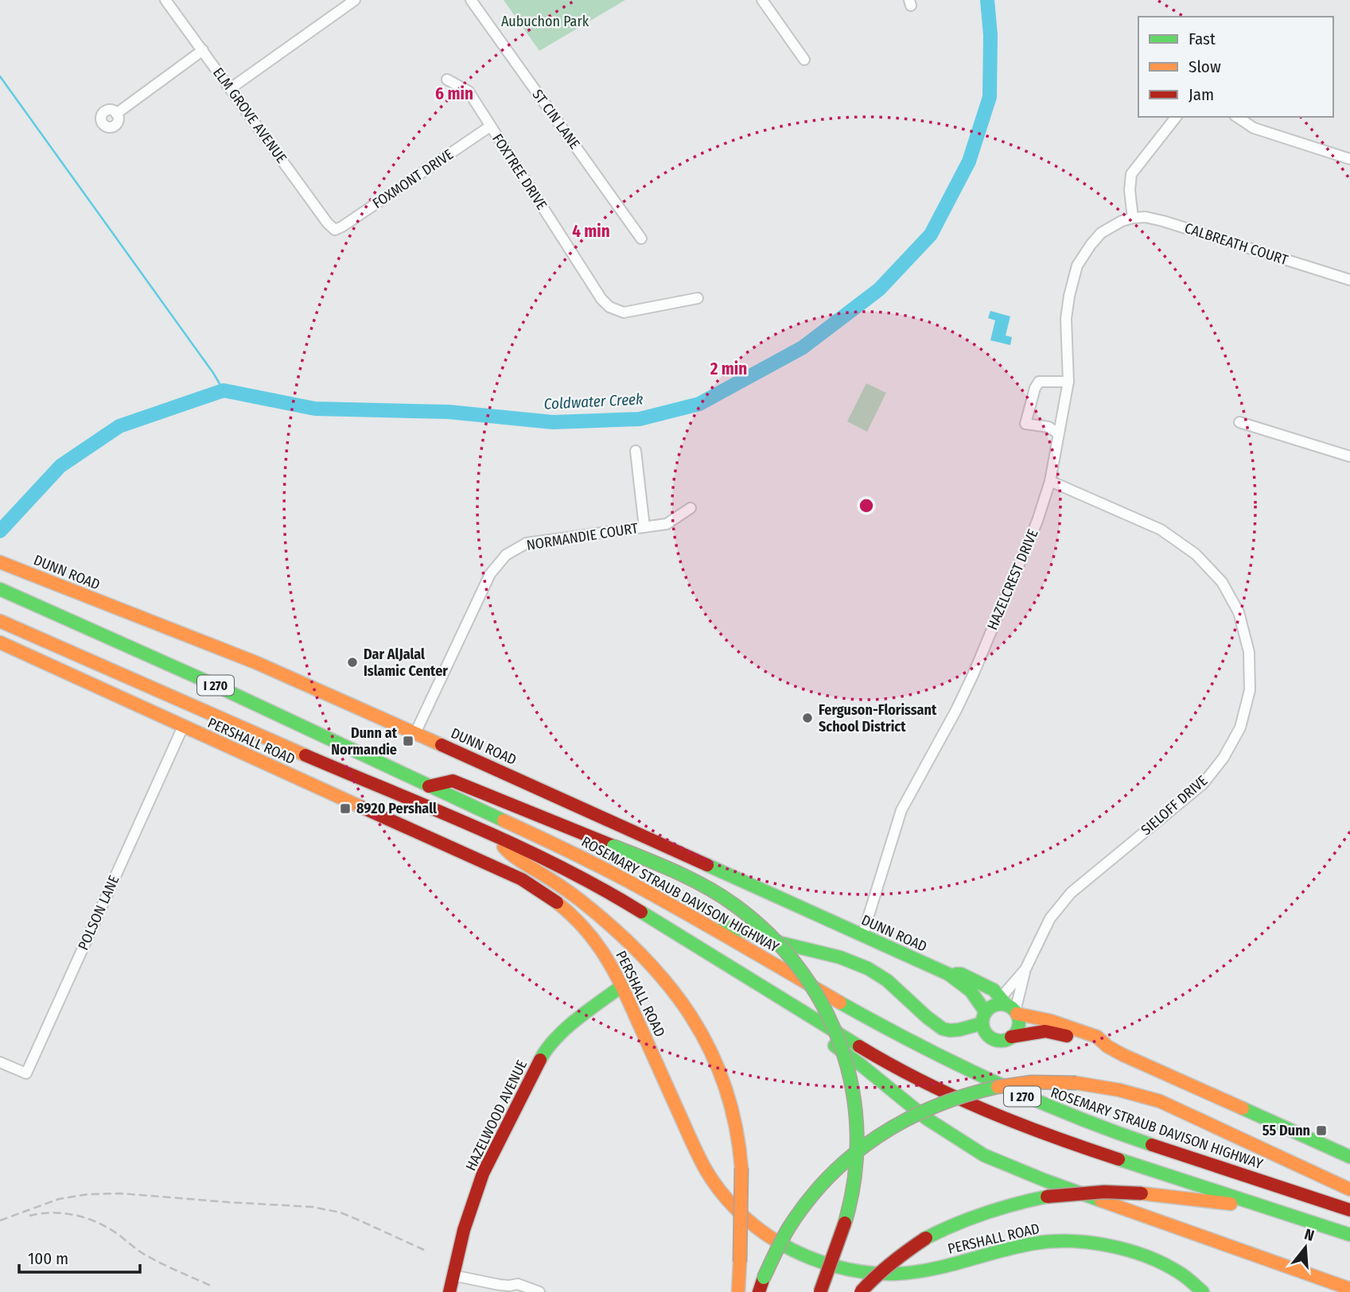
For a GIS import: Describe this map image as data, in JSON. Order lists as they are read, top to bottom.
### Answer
{
  "streets": {
    "main road": [
      "DUNN ROAD",
      "I 270",
      "PERSHALL ROAD",
      "ROSEMARY STRAUB DAVISON HIGHWAY",
      "HAZELWOOD AVENUE"
    ],
    "street": [
      "ELM GROVE AVENUE",
      "ST CIN LANE",
      "FOXTREE DRIVE",
      "FOXMONT DRIVE",
      "CALBREATH COURT",
      "NORMANDIE COURT",
      "HAZELCREST DRIVE",
      "SIELOFF DRIVE",
      "POLSON LANE"
    ]
  },
  "crossings": [
    ["ELM GROVE AVENUE", "FOXMONT DRIVE"],
    ["FOXTREE DRIVE", "FOXMONT DRIVE"],
    ["CALBREATH COURT", "HAZELCREST DRIVE"],
    ["NORMANDIE COURT", "DUNN ROAD"],
    ["DUNN ROAD", "HAZELCREST DRIVE"],
    ["DUNN ROAD", "SIELOFF DRIVE"],
    ["HAZELCREST DRIVE", "SIELOFF DRIVE"],
    ["PERSHALL ROAD", "POLSON LANE"],
    ["PERSHALL ROAD", "HAZELWOOD AVENUE"]
  ],
  "water": ["Coldwater Creek"],
  "parks": ["Aubuchon Park"],
  "places": {
    "other": ["Dar AlJalal Islamic Center", "Ferguson-Florissant School District"],
    "transit": ["Dunn at Normandie", "8920 Pershall", "55 Dunn"]
  },
  "legend": ["Fast", "Slow", "Jam"],
  "scale_bar": "100 m",
  "north": "top",
  "rings": ["6 min", "4 min", "2 min"]
}
